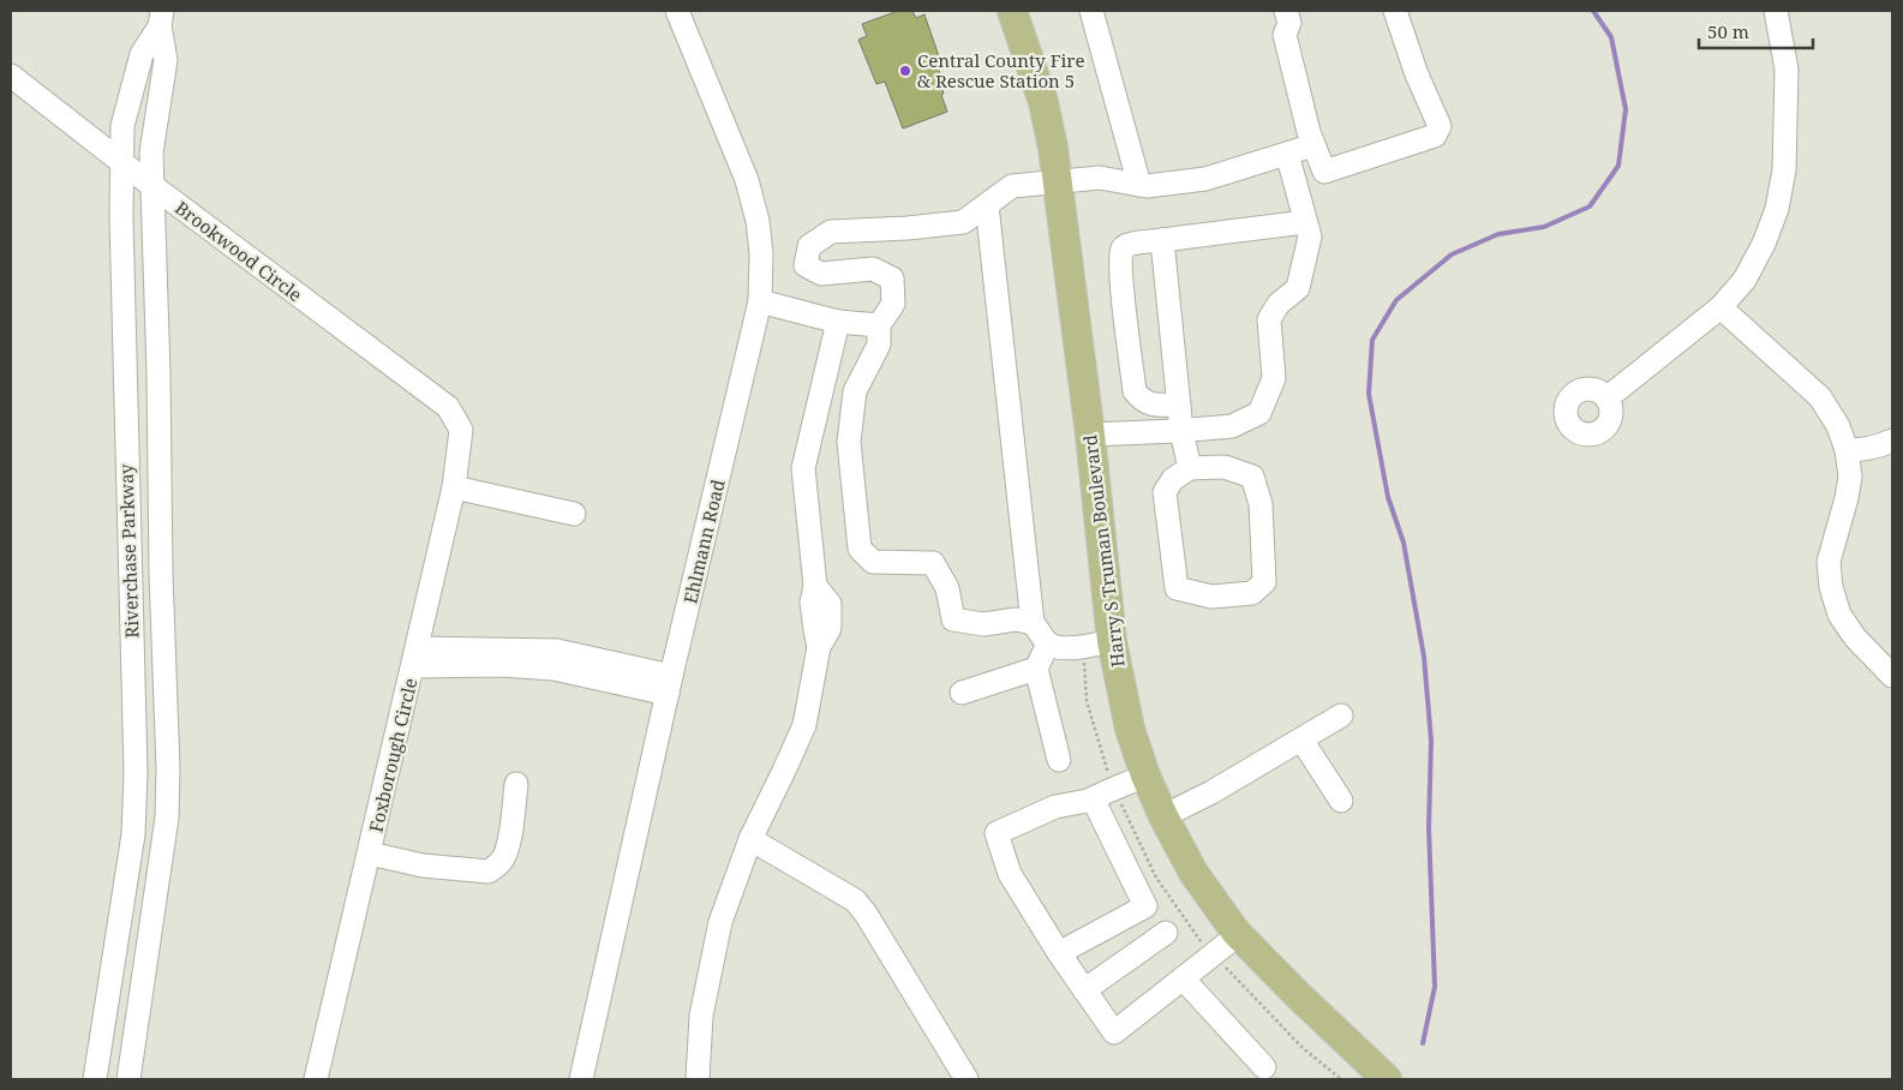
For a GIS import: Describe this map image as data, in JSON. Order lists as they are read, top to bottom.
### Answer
{
  "streets": {
    "main road": ["Harry S Truman Boulevard"],
    "street": [
      "Brookwood Circle",
      "Ehlmann Road",
      "Riverchase Parkway",
      "Foxborough Circle"
    ]
  },
  "crossings": [
    ["Brookwood Circle", "Riverchase Parkway"],
    ["Brookwood Circle", "Foxborough Circle"]
  ],
  "places": ["Central County Fire & Rescue Station 5"],
  "scale_bar": "50 m"
}
